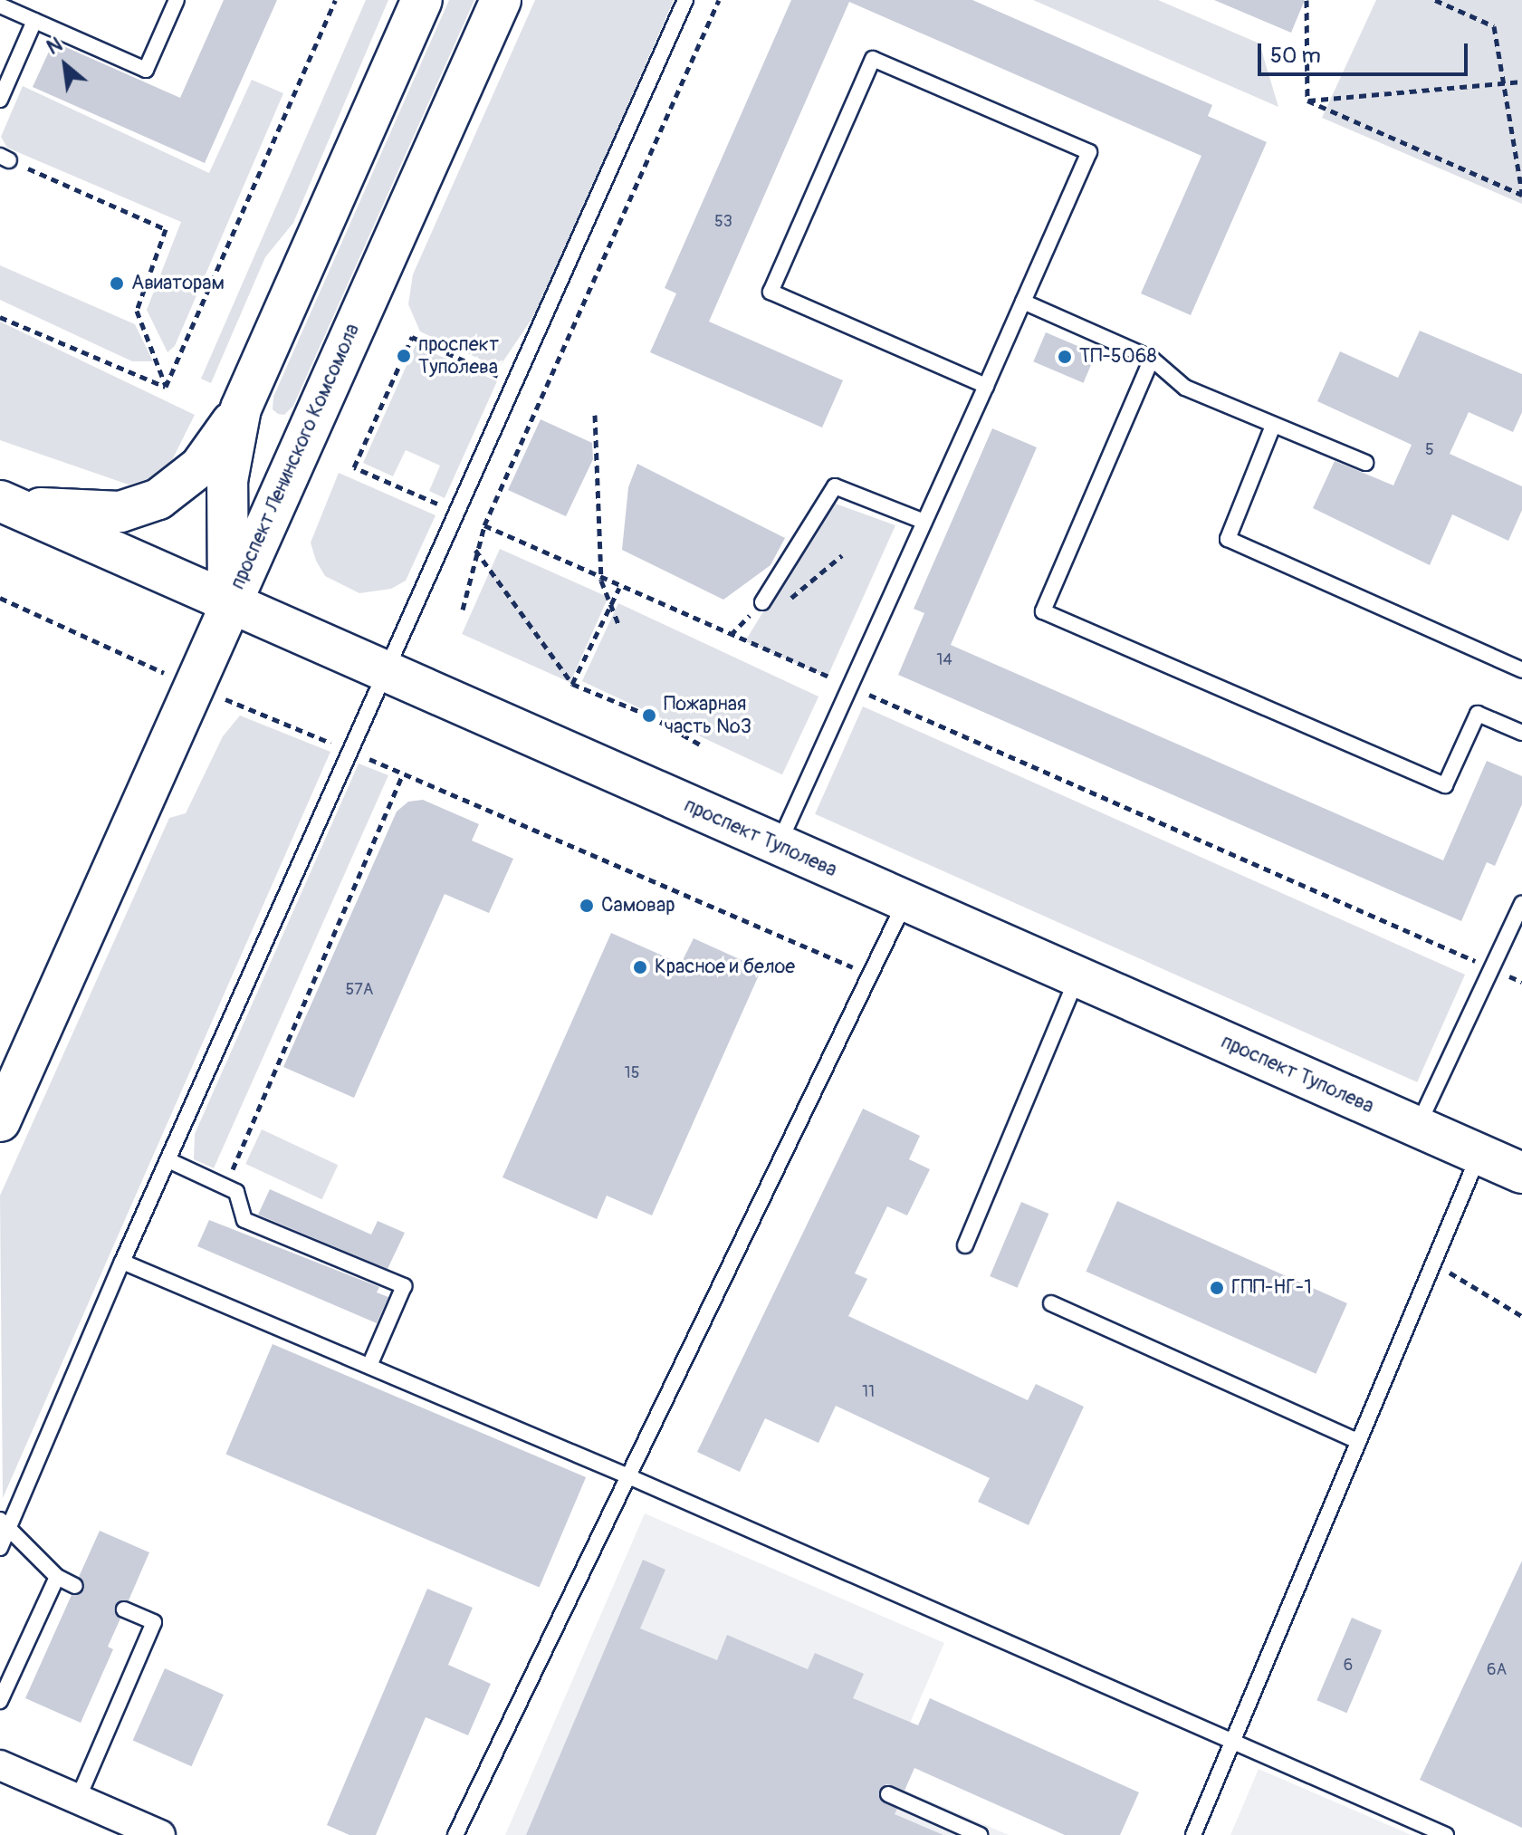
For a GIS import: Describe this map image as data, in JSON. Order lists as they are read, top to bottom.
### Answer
{
  "streets": {
    "main road": ["проспект Ленинского Комсомола", "проспект Туполева"]
  },
  "crossings": [
    ["проспект Ленинского Комсомола", "проспект Туполева"]
  ],
  "places": [
    "Авиаторам",
    "проспект Туполева",
    "ТП-5068",
    "Пожарная часть №3",
    "Самовар",
    "Красное и белое",
    "ГПП-НГ-1"
  ],
  "house_numbers": [
    "53",
    "5",
    "14",
    "57А",
    "15",
    "11",
    "6",
    "6А"
  ],
  "scale_bar": "50 m",
  "north": "top left"
}
